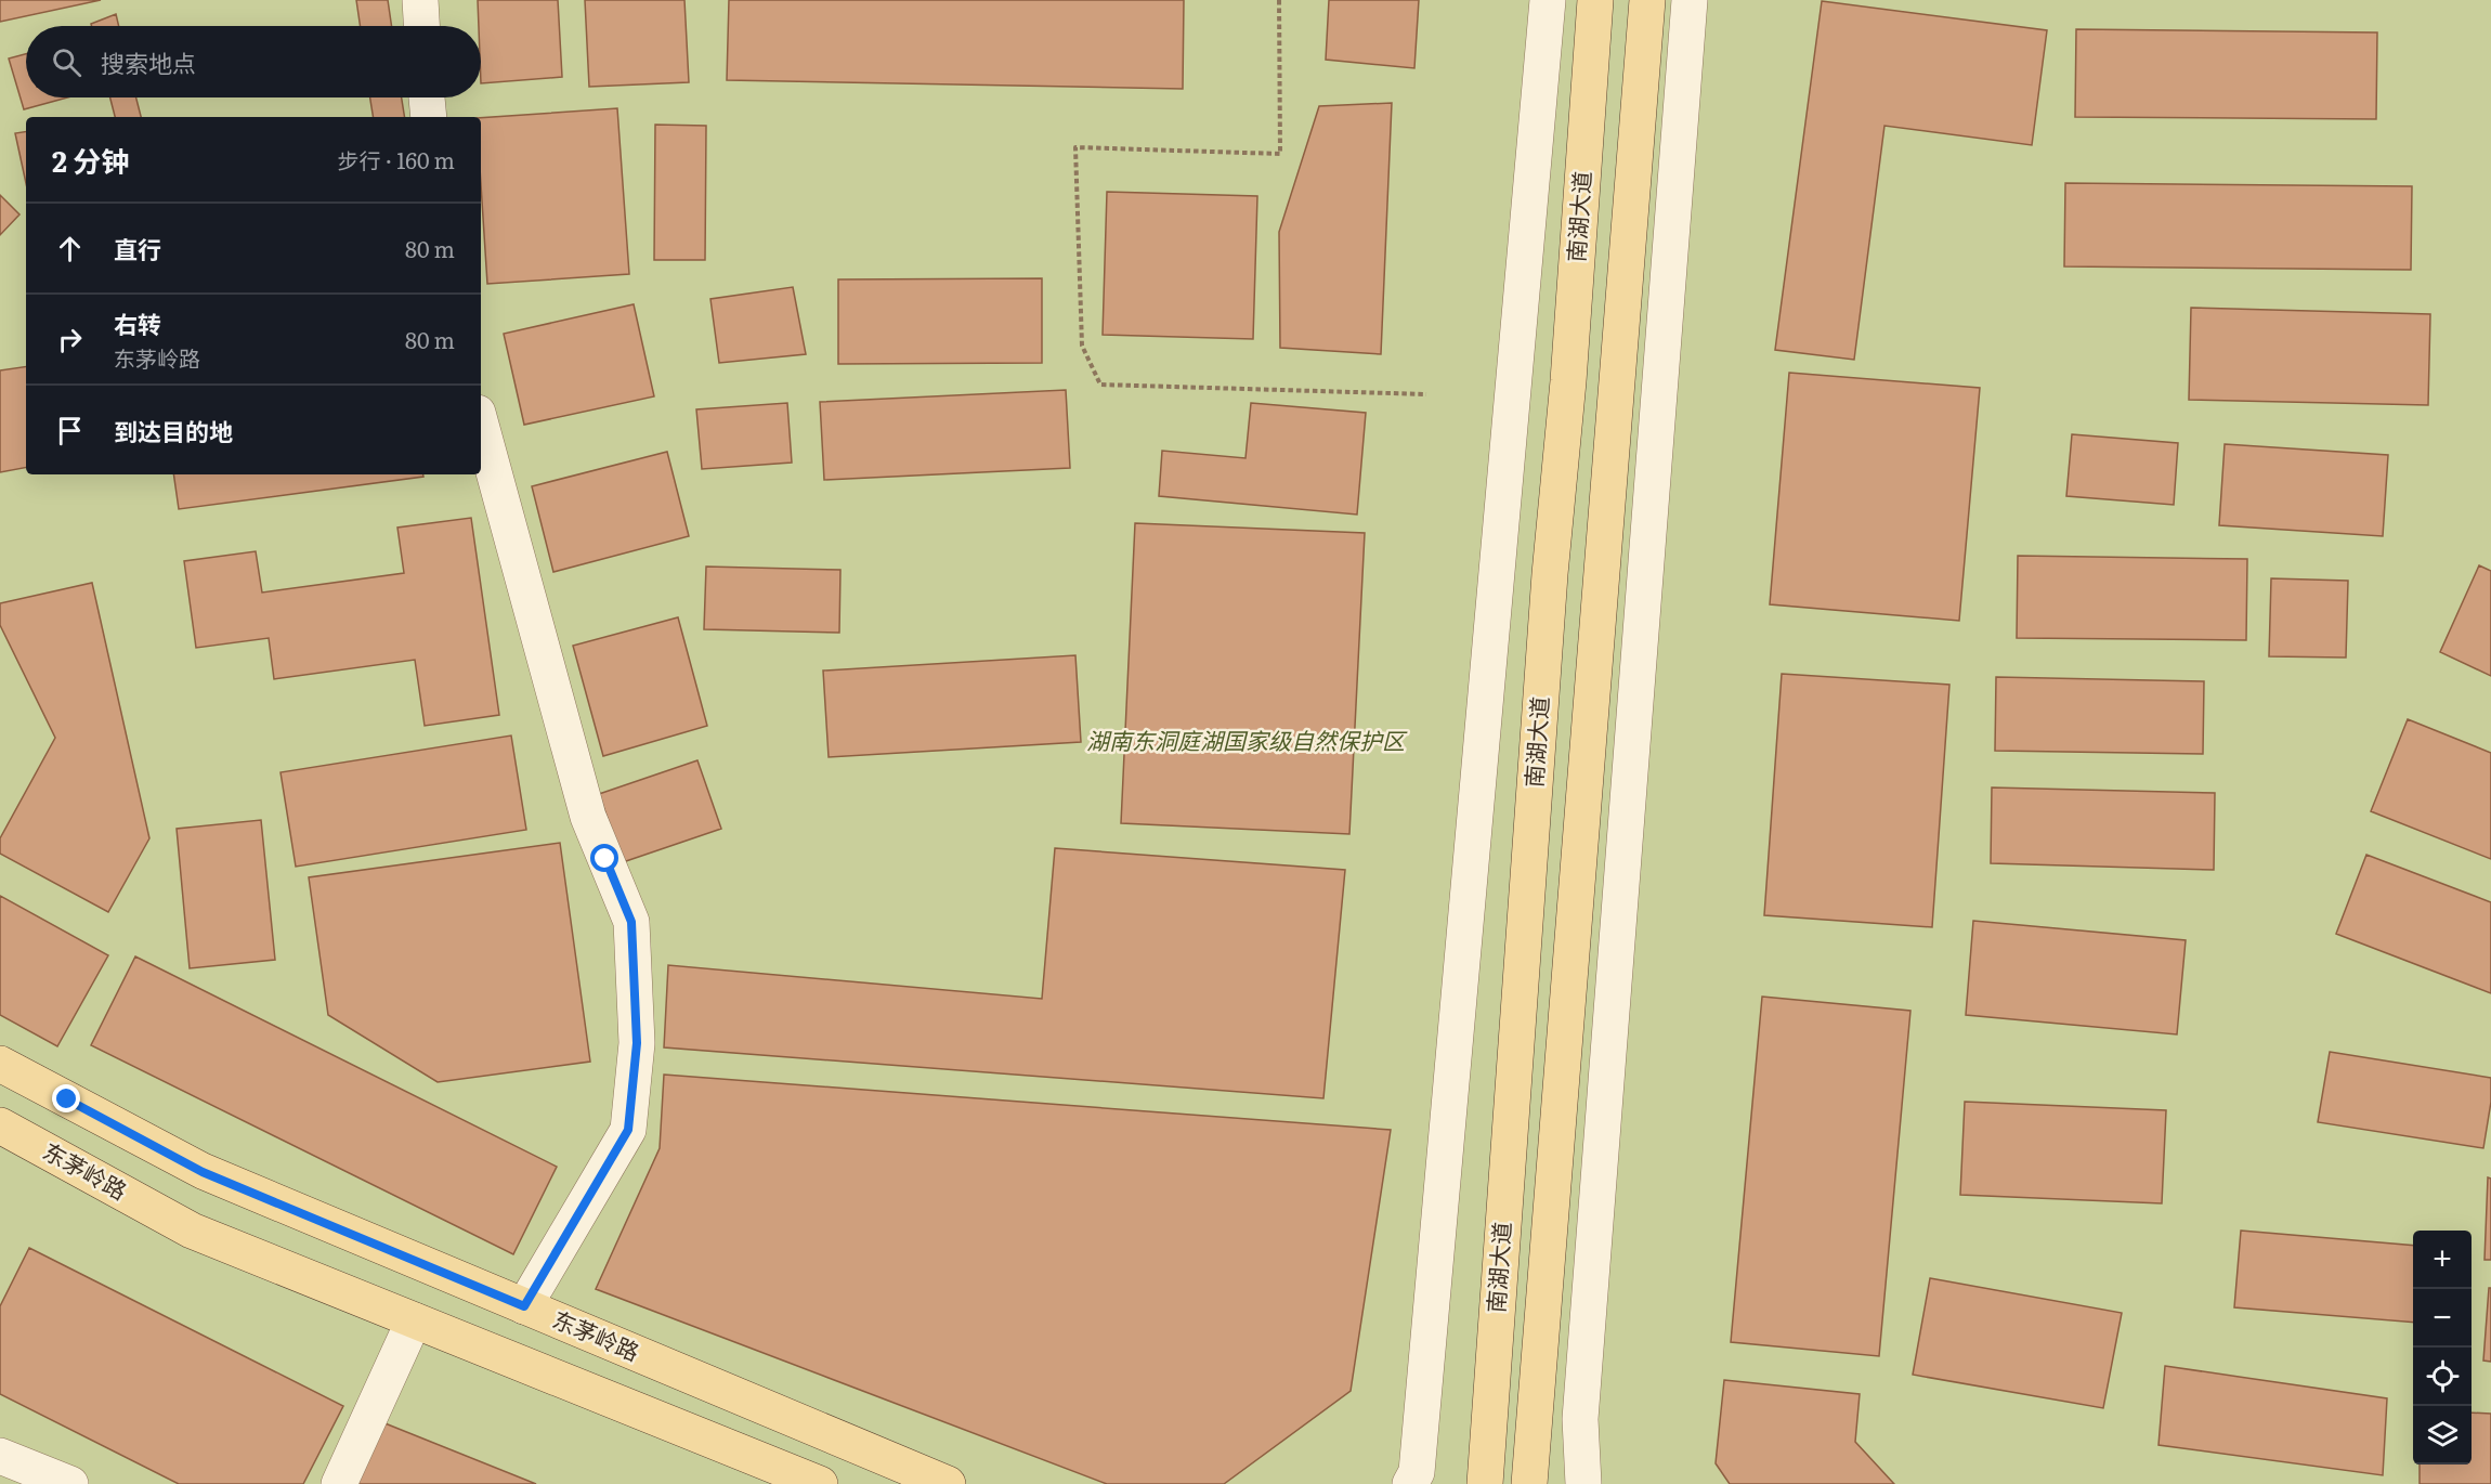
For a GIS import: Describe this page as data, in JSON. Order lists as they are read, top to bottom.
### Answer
{
  "streets": {
    "main road": ["南湖大道", "东茅岭路"]
  },
  "parks": ["湖南东洞庭湖国家级自然保护区"],
  "page": {
    "search": "搜索地点",
    "heading": ["2 分钟", "步行 · 160 m"],
    "list": [
      ["直行", "80 m"],
      ["右转", "东茅岭路", "80 m"],
      "到达目的地"
    ],
    "map_buttons": ["+", "−"]
  }
}
